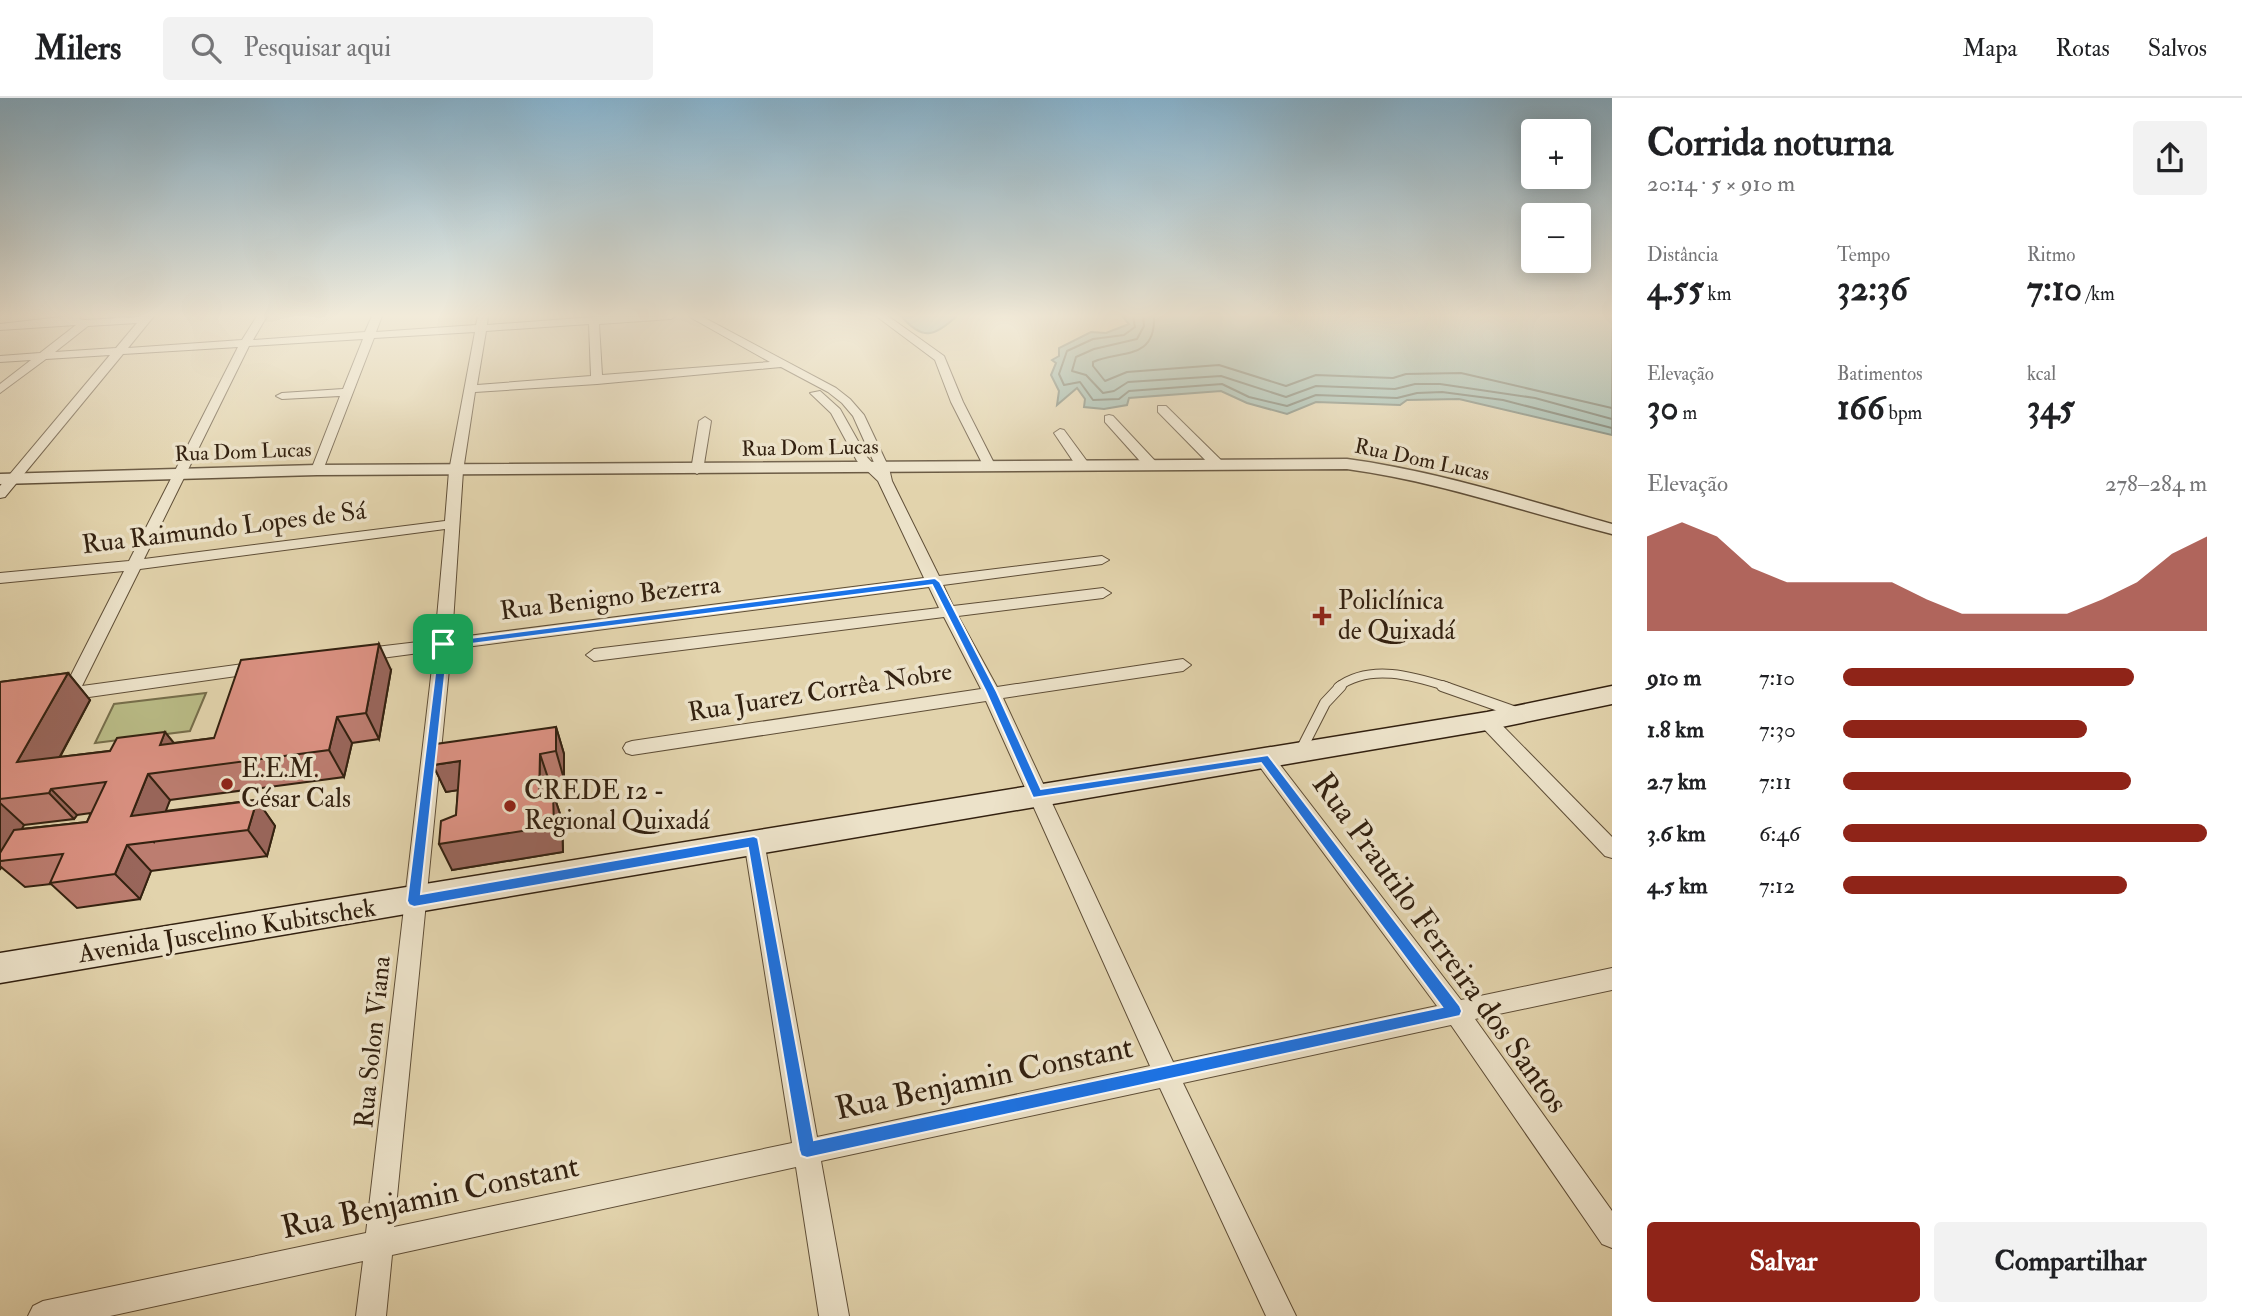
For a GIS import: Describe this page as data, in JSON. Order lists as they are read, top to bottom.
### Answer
{
  "streets": {
    "main road": ["Avenida Juscelino Kubitschek"],
    "street": [
      "Rua Dom Lucas",
      "Rua Raimundo Lopes de Sá",
      "Rua Benigno Bezerra",
      "Rua Juarez Corrêa Nobre",
      "Rua Prautilo Ferreira dos Santos",
      "Rua Solon Viana",
      "Rua Benjamin Constant"
    ]
  },
  "crossings": [
    ["Rua Dom Lucas", "Rua Solon Viana"],
    ["Rua Raimundo Lopes de Sá", "Rua Solon Viana"],
    ["Rua Benigno Bezerra", "Rua Solon Viana"],
    ["Avenida Juscelino Kubitschek", "Rua Prautilo Ferreira dos Santos"],
    ["Avenida Juscelino Kubitschek", "Rua Solon Viana"],
    ["Rua Prautilo Ferreira dos Santos", "Rua Benjamin Constant"],
    ["Rua Solon Viana", "Rua Benjamin Constant"]
  ],
  "places": {
    "health": ["Policlínica de Quixadá"],
    "other": ["E.E.M. César Cals", "CREDE 12 - Regional Quixadá"]
  },
  "page": {
    "header": "Milers",
    "search": "Pesquisar aqui",
    "nav": ["Mapa", "Rotas", "Salvos"],
    "heading": ["Corrida noturna", "20:14 · 5 × 910 m"],
    "map_buttons": ["+", "−"],
    "stats": [
      ["Distância", "4.55 km"],
      ["Tempo", "32:36"],
      ["Ritmo", "7:10 /km"],
      ["Elevação", "30 m"],
      ["Batimentos", "166 bpm"],
      ["kcal", "345"]
    ],
    "chart": ["Elevação", "278–284 m"],
    "list": [
      {
        "name": "910 m",
        "note": "7:10"
      },
      {
        "name": "1.8 km",
        "note": "7:30"
      },
      {
        "name": "2.7 km",
        "note": "7:11"
      },
      {
        "name": "3.6 km",
        "note": "6:46"
      },
      {
        "name": "4.5 km",
        "note": "7:12"
      }
    ],
    "buttons": ["Salvar", "Compartilhar"]
  }
}
